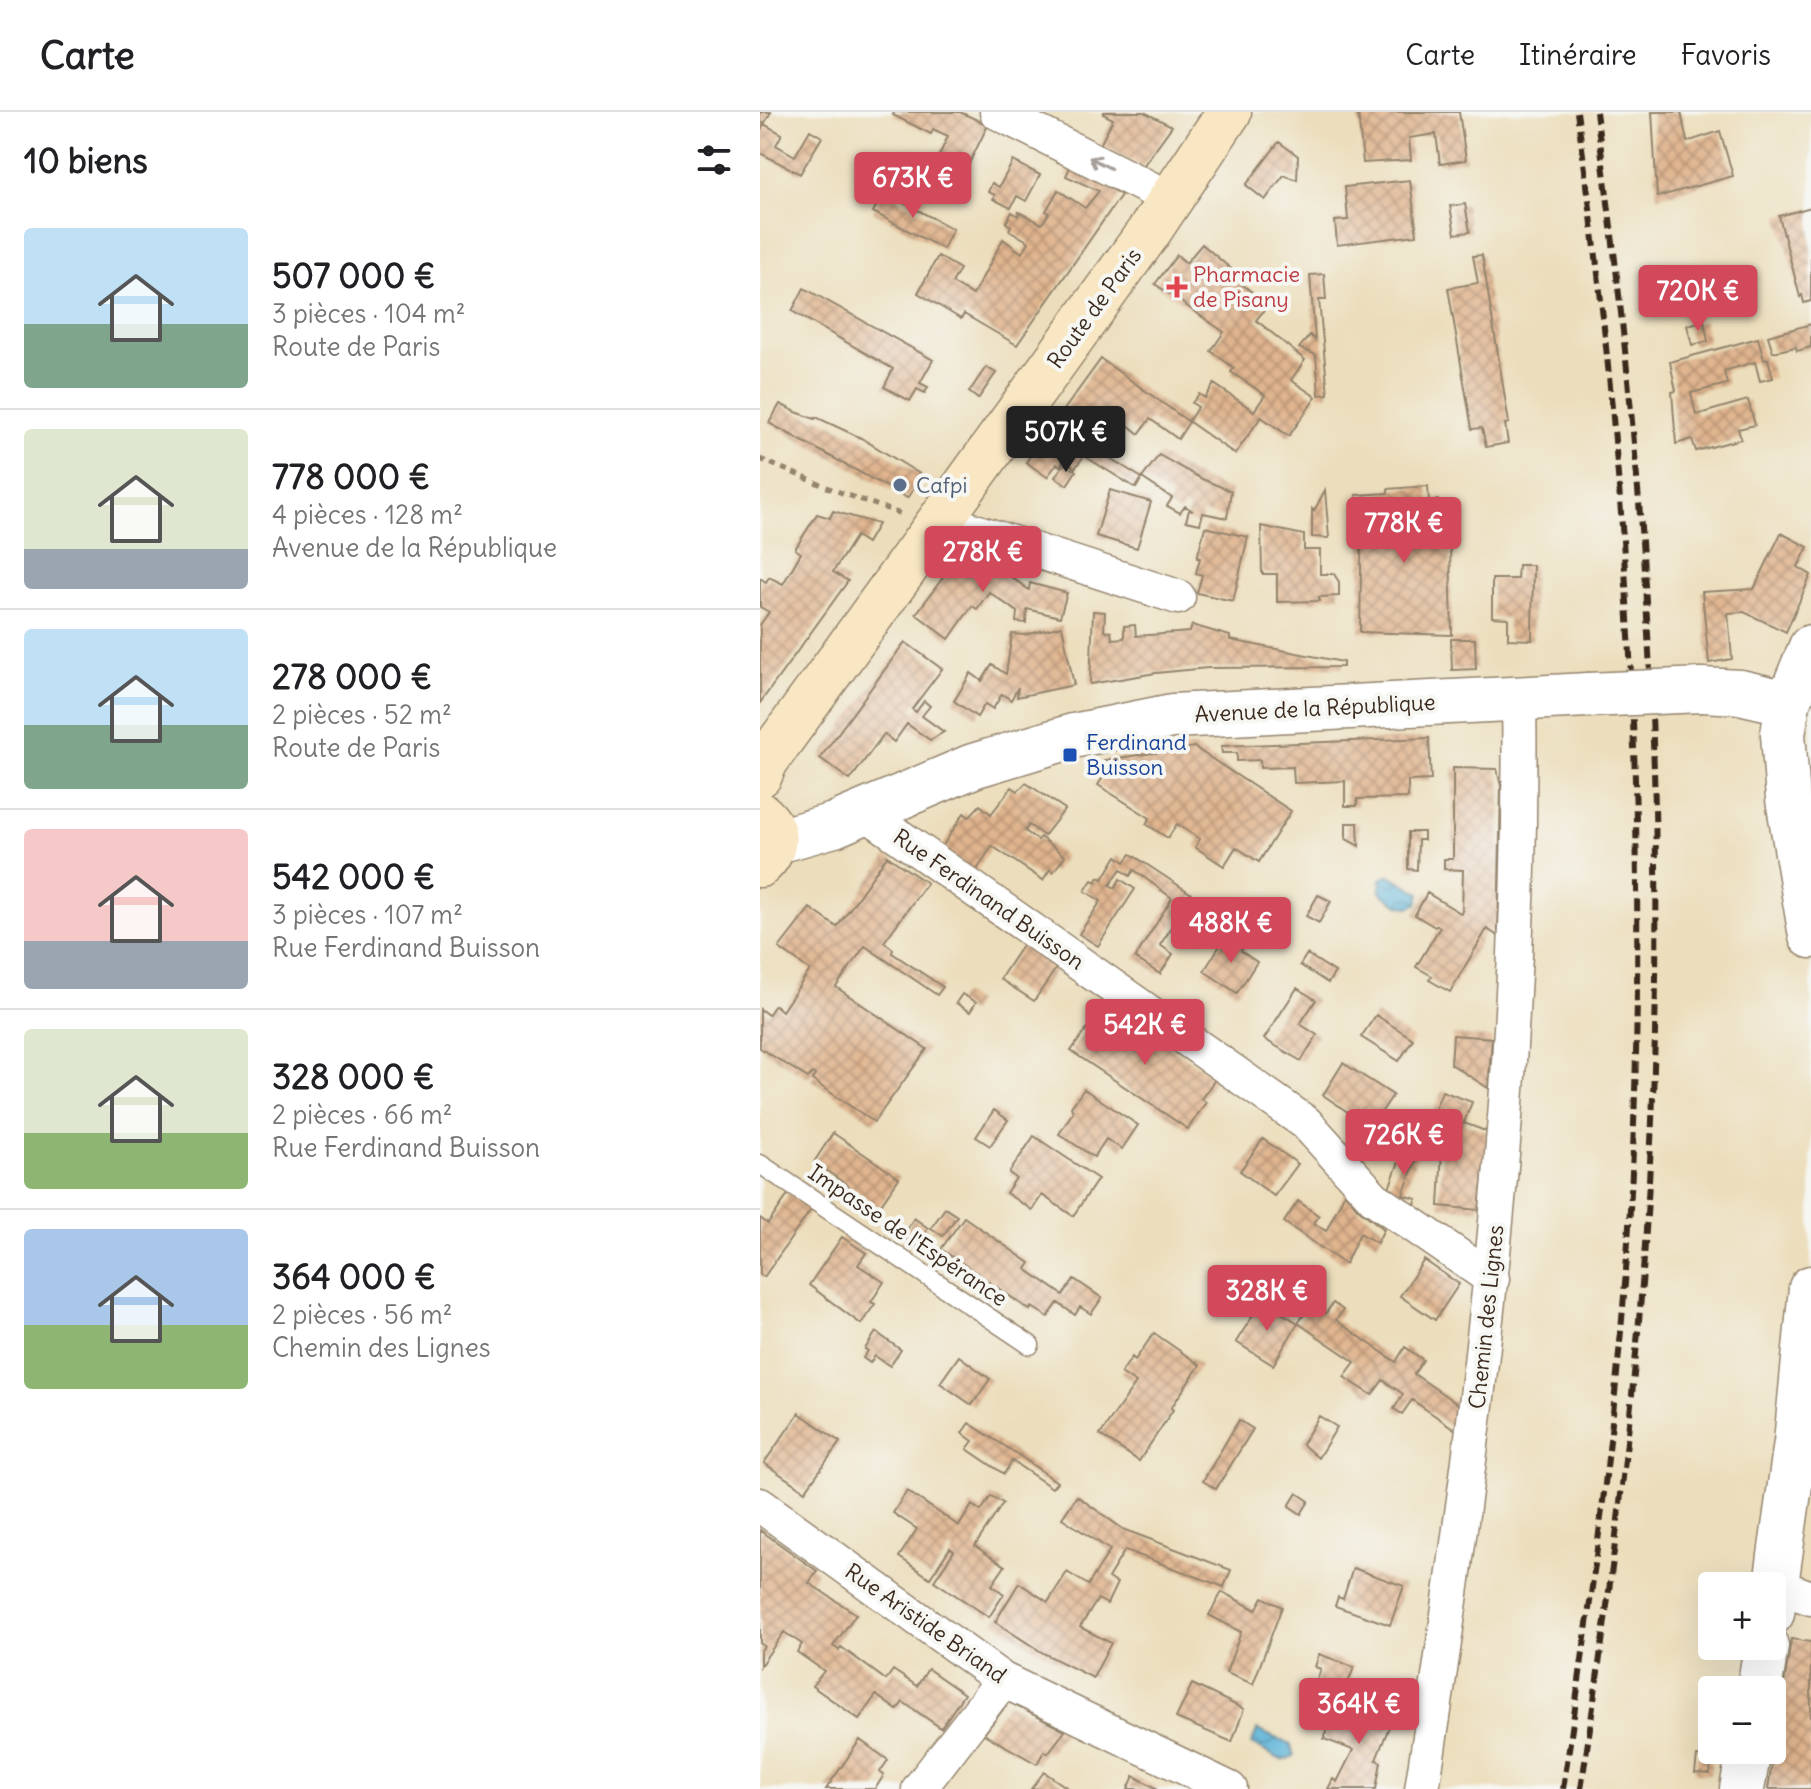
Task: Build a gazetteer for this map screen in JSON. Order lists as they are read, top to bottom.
{
  "streets": {
    "main road": ["Route de Paris"],
    "street": [
      "Avenue de la République",
      "Rue Ferdinand Buisson",
      "Chemin des Lignes",
      "Rue Aristide Briand"
    ],
    "lane": ["Impasse de l'Espérance"]
  },
  "crossings": [
    ["Avenue de la République", "Rue Ferdinand Buisson"],
    ["Avenue de la République", "Chemin des Lignes"],
    ["Rue Ferdinand Buisson", "Chemin des Lignes"]
  ],
  "places": {
    "health": ["Pharmacie de Pisany"],
    "other": ["Cafpi"],
    "transit": ["Ferdinand Buisson"]
  },
  "page": {
    "header": "Carte",
    "nav": ["Carte", "Itinéraire", "Favoris"],
    "heading": "10 biens",
    "price": [
      "673K €",
      "720K €",
      "507K €",
      "778K €",
      "278K €",
      "488K €",
      "542K €",
      "726K €",
      "328K €",
      "364K €"
    ],
    "list": [
      {
        "name": "507 000 €",
        "note": "3 pièces · 104 m² · Route de Paris"
      },
      {
        "name": "778 000 €",
        "note": "4 pièces · 128 m² · Avenue de la République"
      },
      {
        "name": "278 000 €",
        "note": "2 pièces · 52 m² · Route de Paris"
      },
      {
        "name": "542 000 €",
        "note": "3 pièces · 107 m² · Rue Ferdinand Buisson"
      },
      {
        "name": "328 000 €",
        "note": "2 pièces · 66 m² · Rue Ferdinand Buisson"
      },
      {
        "name": "364 000 €",
        "note": "2 pièces · 56 m² · Chemin des Lignes"
      }
    ],
    "map_buttons": ["+", "−"]
  }
}
